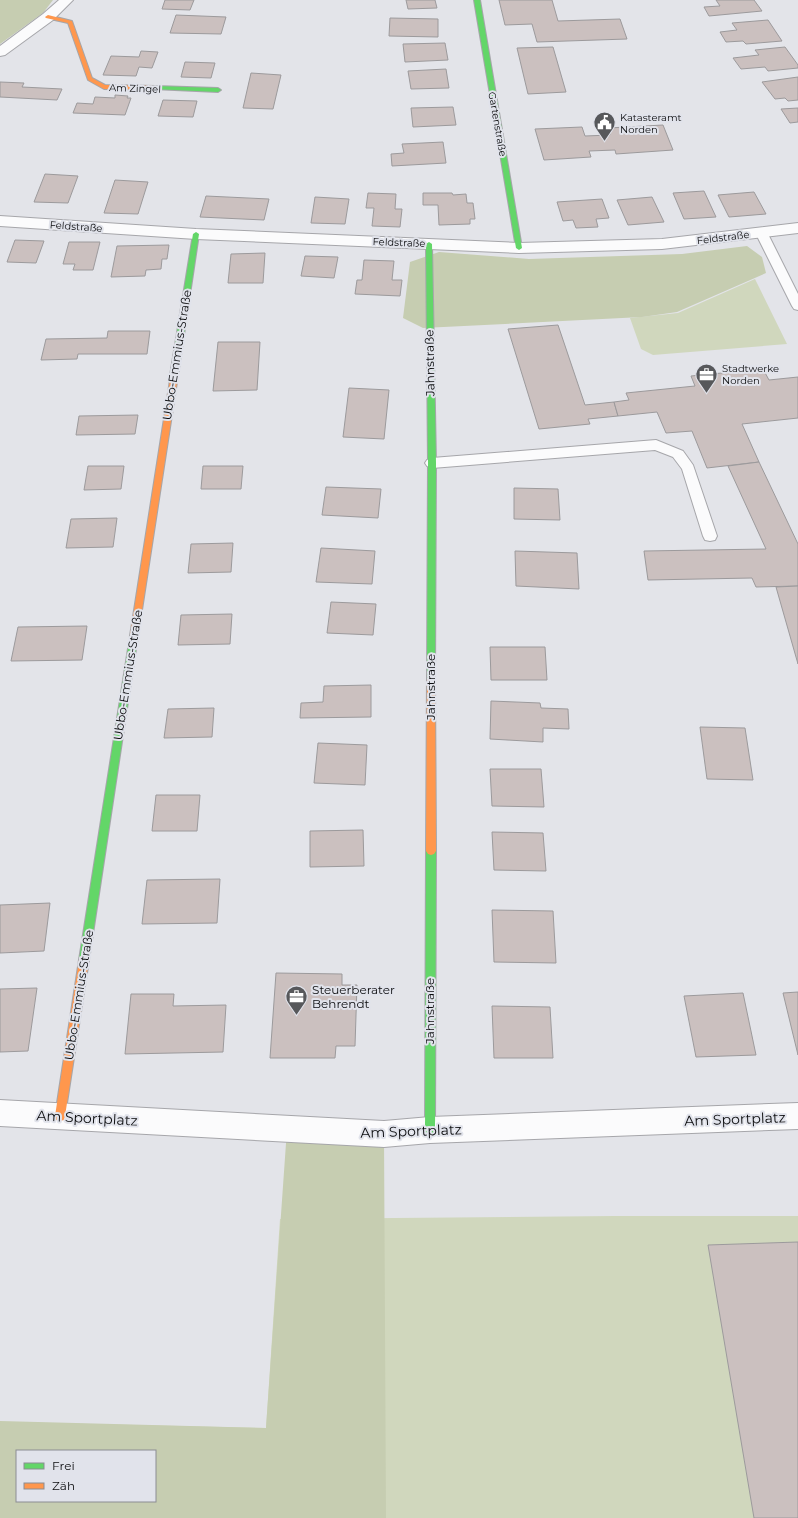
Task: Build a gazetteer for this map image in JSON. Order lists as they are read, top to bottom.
{
  "streets": {
    "street": [
      "Am Zingel",
      "Gartenstraße",
      "Feldstraße",
      "Ubbo-Emmius-Straße",
      "Jahnstraße",
      "Am Sportplatz"
    ]
  },
  "crossings": [
    ["Gartenstraße", "Feldstraße"],
    ["Feldstraße", "Ubbo-Emmius-Straße"],
    ["Feldstraße", "Jahnstraße"],
    ["Ubbo-Emmius-Straße", "Am Sportplatz"],
    ["Jahnstraße", "Am Sportplatz"]
  ],
  "places": {
    "public building": ["Katasteramt Norden"],
    "office": ["Stadtwerke Norden", "Steuerberater Behrendt"]
  },
  "legend": ["Frei", "Zäh"]
}
